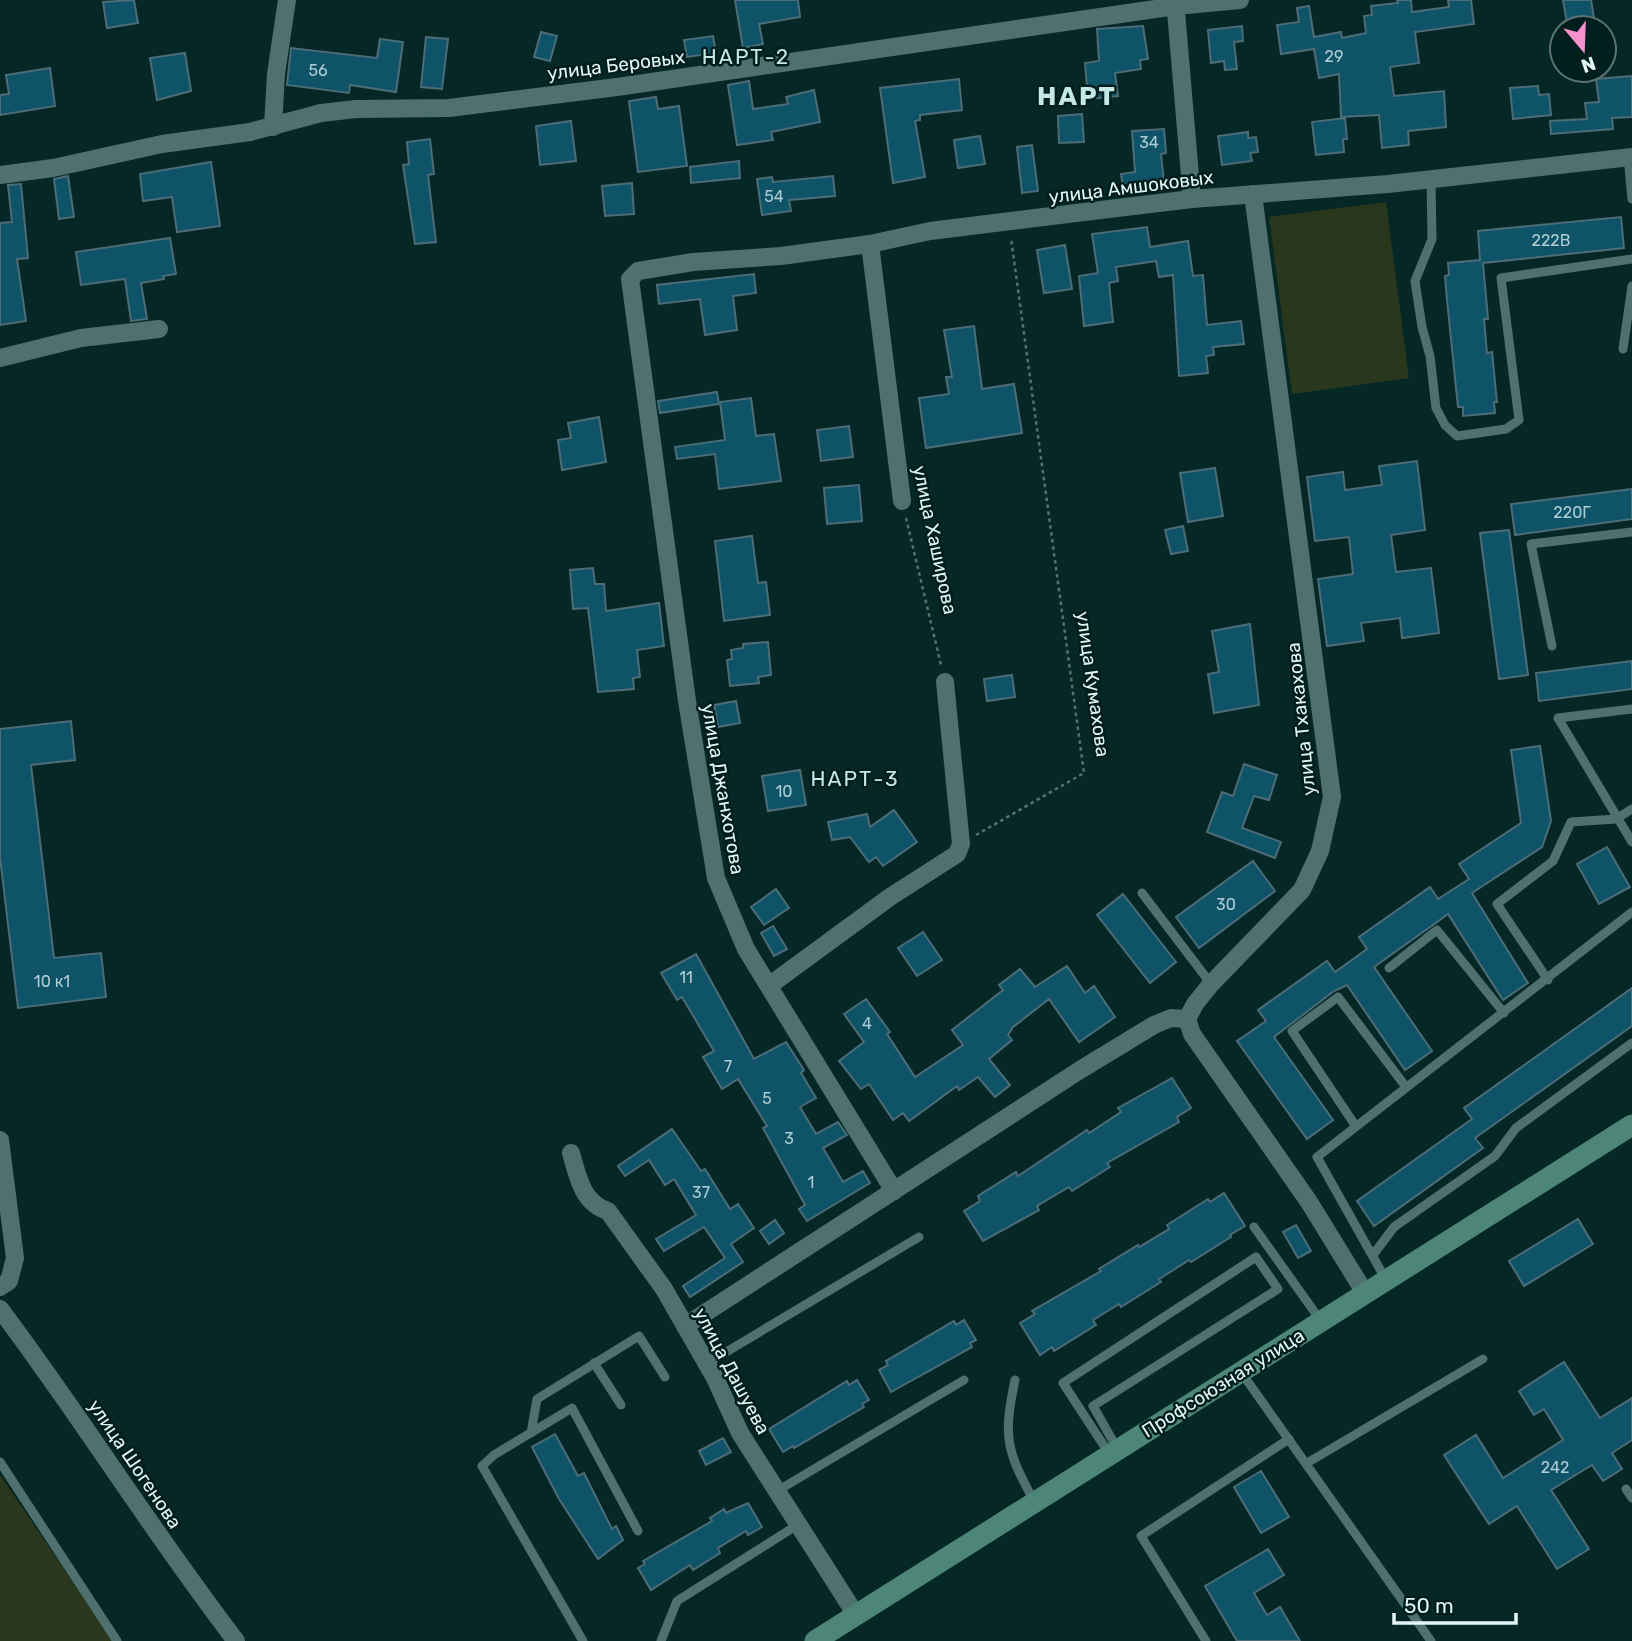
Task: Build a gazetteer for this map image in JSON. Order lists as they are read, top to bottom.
{
  "streets": {
    "street": [
      "улица Беровых",
      "улица Амшоковых",
      "улица Хаширова",
      "улица Тхакахова",
      "улица Джанхотова",
      "улица Дашуева",
      "Профсоюзная улица",
      "улица Шогенова"
    ],
    "path": ["улица Кумахова"]
  },
  "crossings": [
    ["улица Амшоковых", "улица Хаширова"],
    ["улица Амшоковых", "улица Кумахова"],
    ["улица Амшоковых", "улица Тхакахова"],
    ["улица Амшоковых", "улица Джанхотова"],
    ["улица Дашуева", "Профсоюзная улица"]
  ],
  "districts": ["НАРТ-2", "НАРТ", "НАРТ-3"],
  "house_numbers": [
    "29",
    "56",
    "34",
    "54",
    "222В",
    "220Г",
    "10",
    "30",
    "11",
    "10 к1",
    "4",
    "7",
    "5",
    "3",
    "1",
    "37",
    "242"
  ],
  "scale_bar": "50 m",
  "north": "bottom"
}
